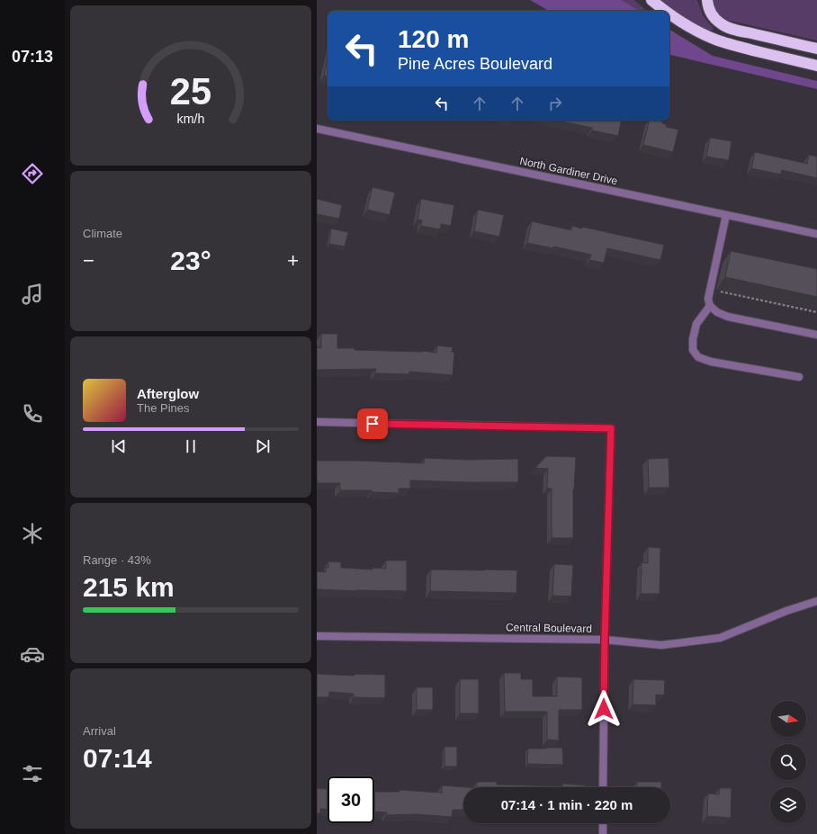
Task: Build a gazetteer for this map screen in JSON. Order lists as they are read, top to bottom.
{
  "streets": {
    "street": ["North Gardiner Drive", "Central Boulevard"]
  },
  "north": "right",
  "page": {
    "tabs": "07:13",
    "turn": ["120 m", "Pine Acres Boulevard"],
    "tile": [
      "Climate",
      ["Range · 43%", "215 km"],
      ["Arrival", "07:14"]
    ],
    "heat": ["−", "23°", "+"],
    "song": ["Afterglow", "The Pines"],
    "limit": "30",
    "trip": "07:14 · 1 min · 220 m",
    "gauge": ["25", "km/h"]
  }
}
